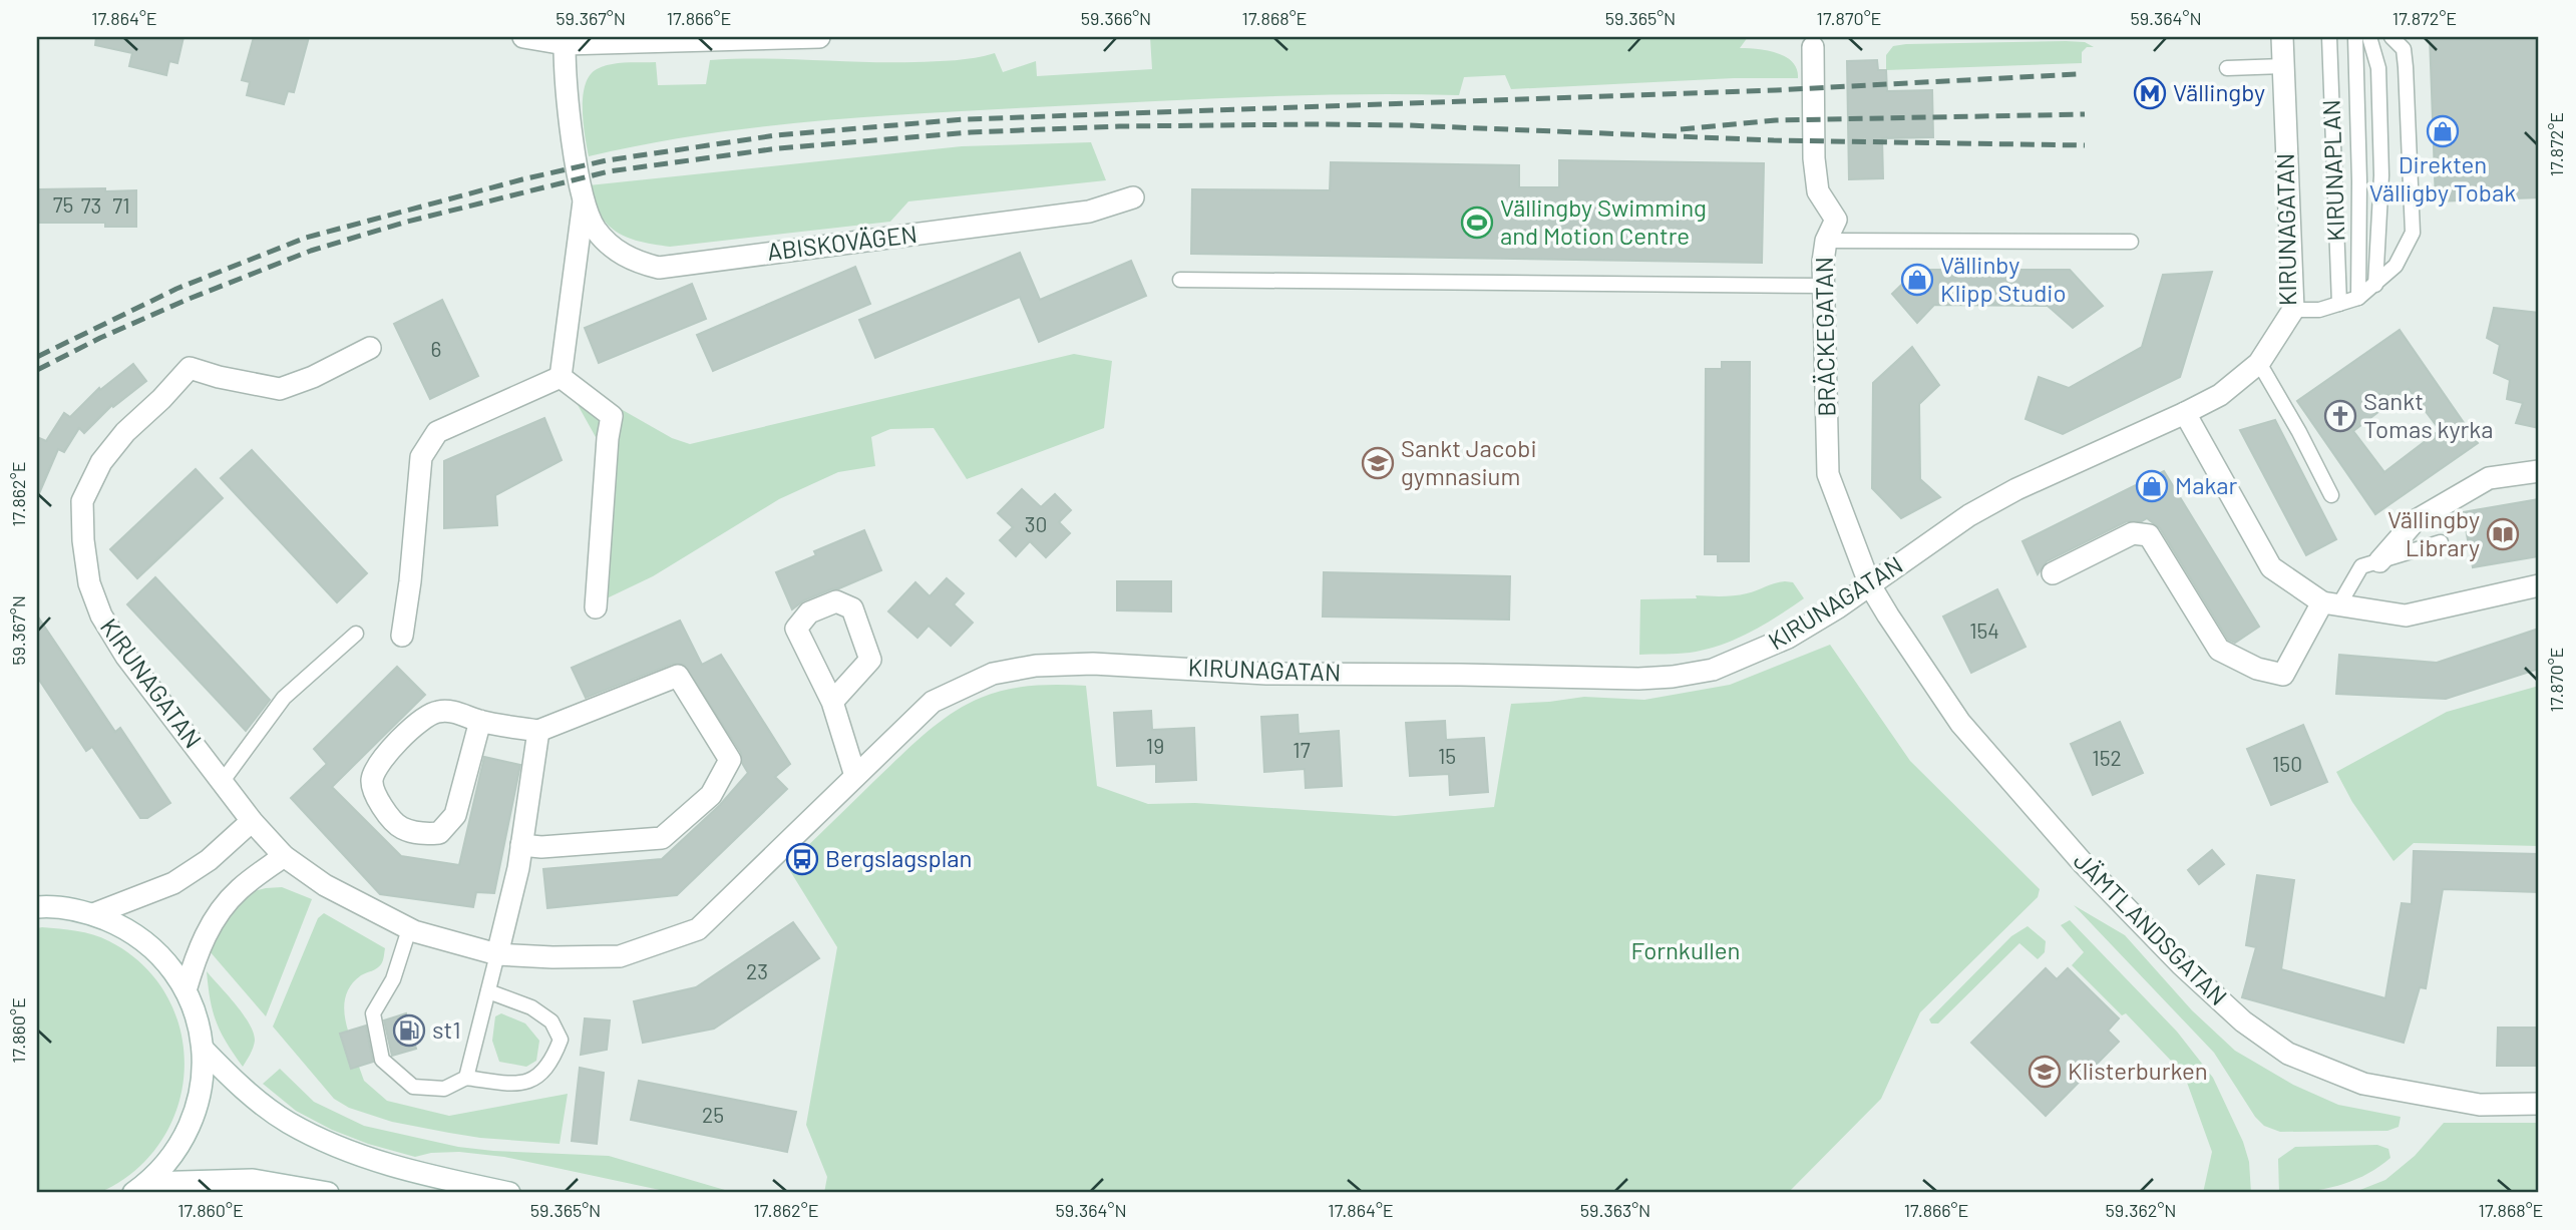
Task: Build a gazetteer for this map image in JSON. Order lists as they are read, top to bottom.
{
  "streets": {
    "street": [
      "KIRUNAGATAN",
      "ABISKOVÄGEN",
      "BRÄCKEGATAN",
      "JÄMTLANDSGATAN"
    ],
    "lane": ["KIRUNAPLAN"]
  },
  "crossings": [
    ["KIRUNAGATAN", "BRÄCKEGATAN"],
    ["KIRUNAGATAN", "JÄMTLANDSGATAN"],
    ["BRÄCKEGATAN", "JÄMTLANDSGATAN"]
  ],
  "parks": ["Fornkullen"],
  "places": {
    "metro station": ["Vällingby"],
    "shop": ["Direkten Välligby Tobak", "Vällinby Klipp Studio", "Makar"],
    "sports": ["Vällingby Swimming and Motion Centre"],
    "church": ["Sankt Tomas kyrka"],
    "school or university": ["Sankt Jacobi gymnasium", "Klisterburken"],
    "library": ["Vällingby Library"],
    "bus stop": ["Bergslagsplan"],
    "fuel station": ["st1"]
  },
  "house_numbers": [
    "75",
    "73",
    "71",
    "6",
    "30",
    "154",
    "19",
    "17",
    "15",
    "152",
    "150",
    "23",
    "25"
  ],
  "coordinates": [
    "17.864°E",
    "59.367°N",
    "17.866°E",
    "59.366°N",
    "17.868°E",
    "59.365°N",
    "17.870°E",
    "59.364°N",
    "17.872°E",
    "17.862°E",
    "17.860°E",
    "59.363°N",
    "59.362°N"
  ]
}
